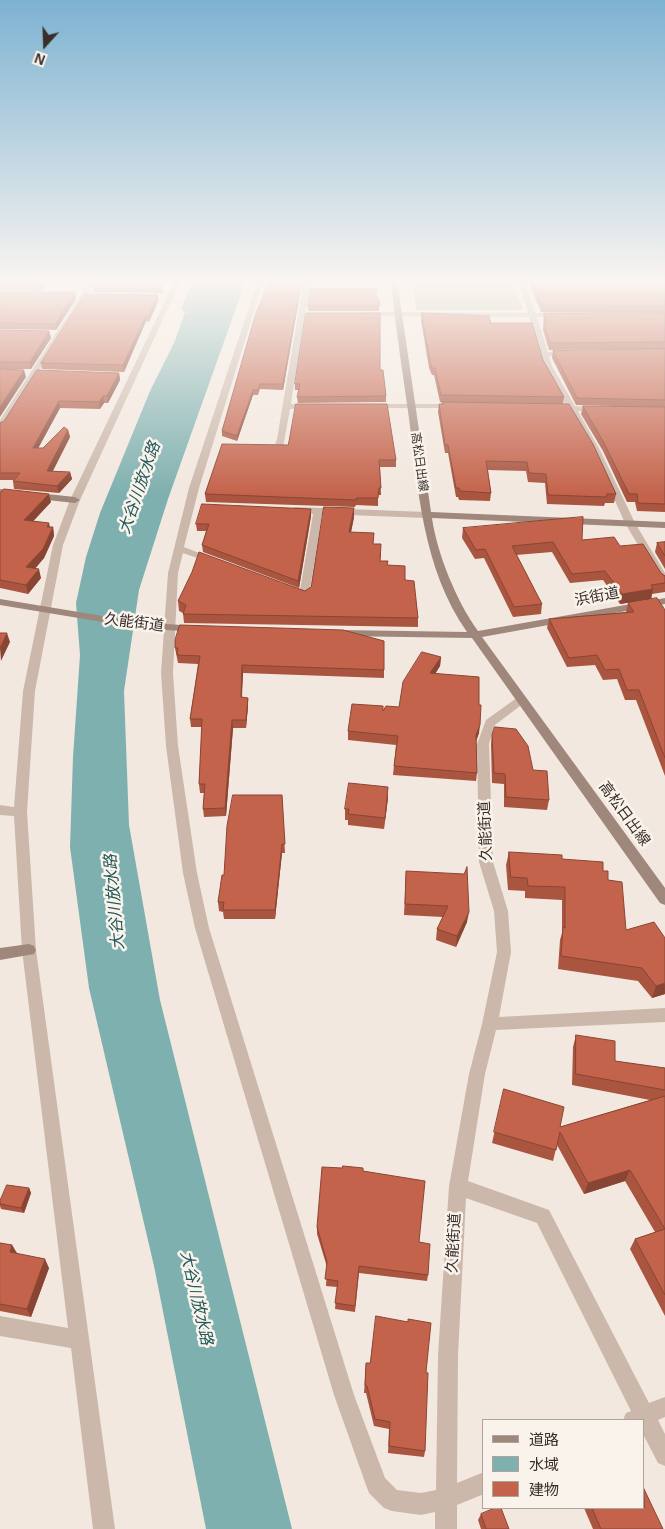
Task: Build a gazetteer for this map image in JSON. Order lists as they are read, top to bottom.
{
  "streets": {
    "main road": ["高松日出線", "浜街道", "久能街道"]
  },
  "crossings": [
    ["高松日出線", "浜街道"],
    ["高松日出線", "久能街道"]
  ],
  "water": ["大谷川放水路"],
  "legend": ["道路", "水域", "建物"],
  "north": "bottom"
}
